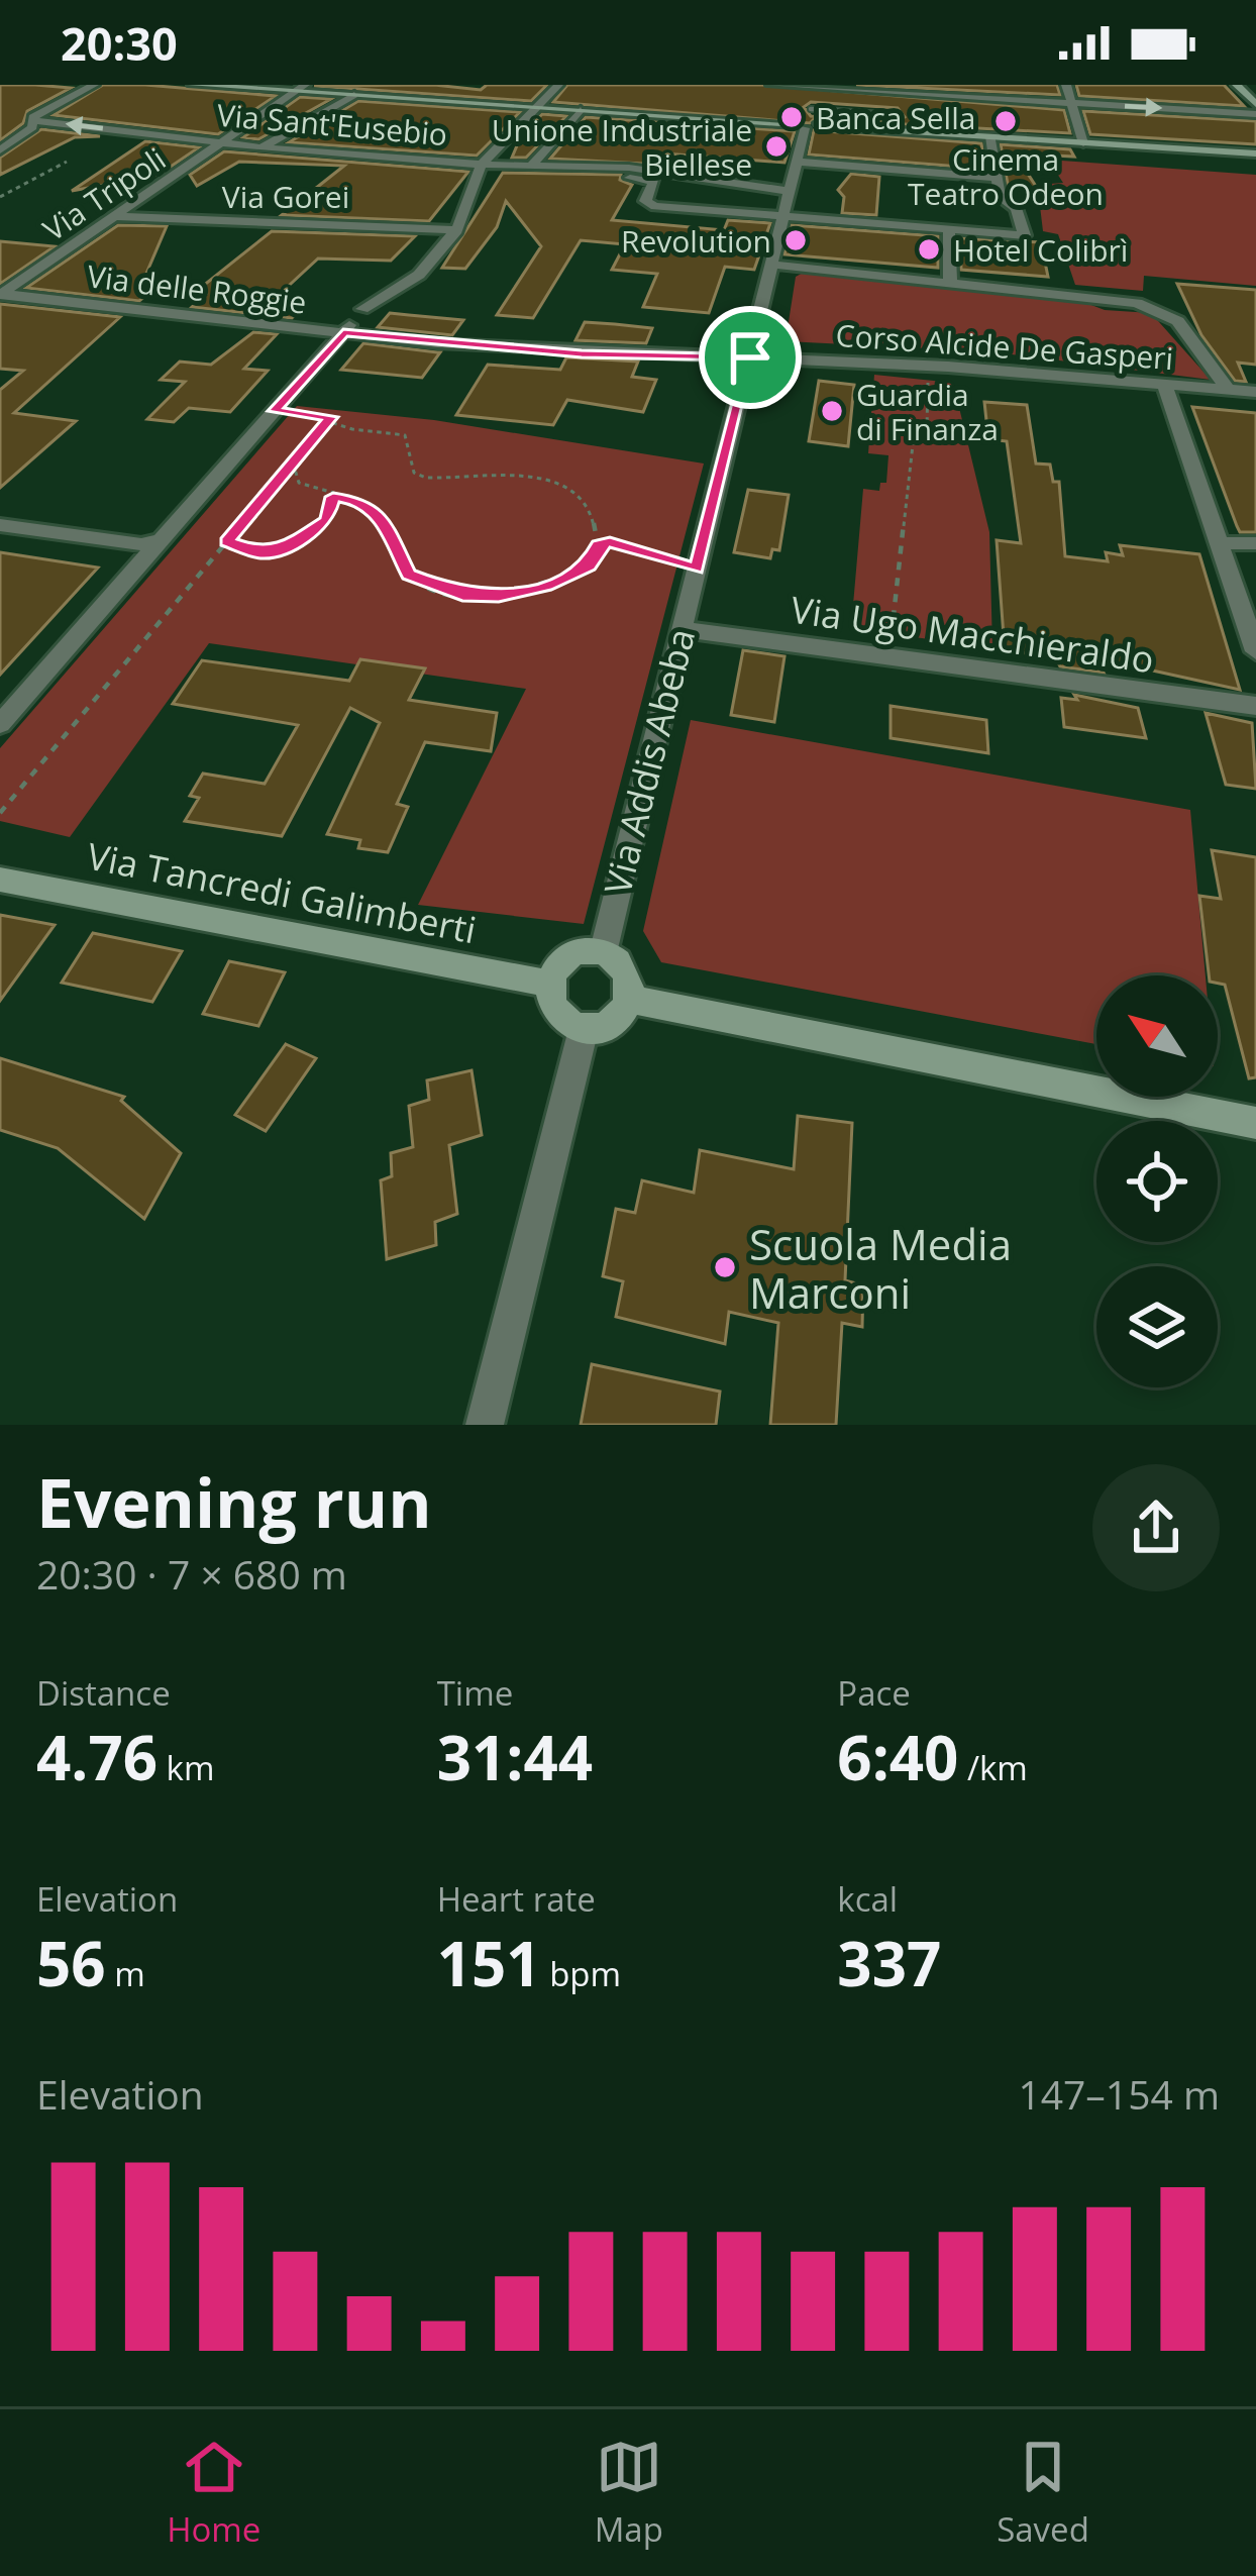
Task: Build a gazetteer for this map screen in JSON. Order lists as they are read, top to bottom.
{
  "streets": {
    "street": [
      "Via Sant'Eusebio",
      "Via Tripoli",
      "Via Gorei",
      "Via delle Roggie",
      "Corso Alcide De Gasperi",
      "Via Ugo Macchieraldo",
      "Via Addis Abeba",
      "Via Tancredi Galimberti"
    ]
  },
  "crossings": [
    ["Via Sant'Eusebio", "Via Tripoli"],
    ["Via Sant'Eusebio", "Via Gorei"],
    ["Via Sant'Eusebio", "Via Addis Abeba"],
    ["Via Tripoli", "Via Gorei"],
    ["Via Tripoli", "Via delle Roggie"],
    ["Via delle Roggie", "Corso Alcide De Gasperi"],
    ["Via delle Roggie", "Via Addis Abeba"],
    ["Corso Alcide De Gasperi", "Via Addis Abeba"],
    ["Via Ugo Macchieraldo", "Via Addis Abeba"],
    ["Via Addis Abeba", "Via Tancredi Galimberti"]
  ],
  "places": [
    "Banca Sella",
    "Cinema Teatro Odeon",
    "Unione Industriale Biellese",
    "Revolution",
    "Hotel Colibrì",
    "Guardia di Finanza",
    "Scuola Media Marconi"
  ],
  "north": "top left",
  "page": {
    "status": "20:30",
    "heading": ["Evening run", "20:30 · 7 × 680 m"],
    "stats": [
      ["Distance", "4.76 km"],
      ["Time", "31:44"],
      ["Pace", "6:40 /km"],
      ["Elevation", "56 m"],
      ["Heart rate", "151 bpm"],
      ["kcal", "337"]
    ],
    "chart": ["Elevation", "147–154 m"],
    "tabs": ["Home", "Map", "Saved"]
  }
}
